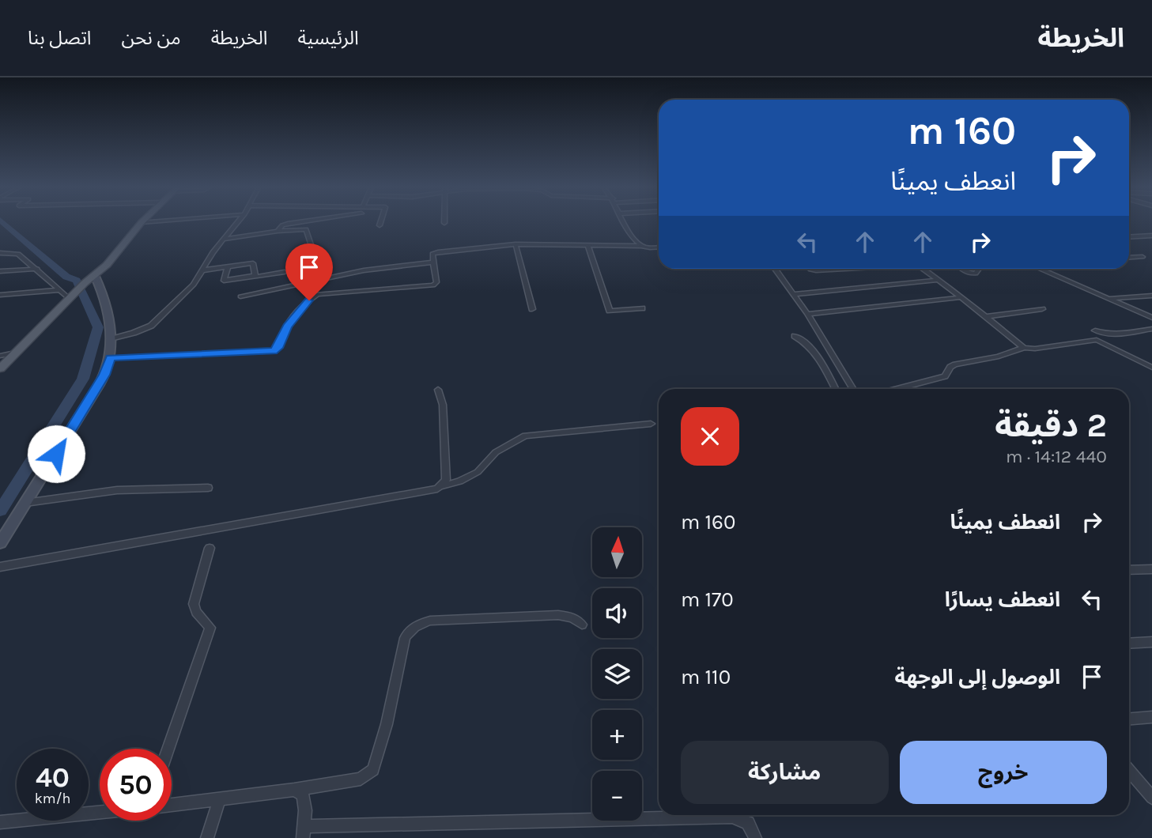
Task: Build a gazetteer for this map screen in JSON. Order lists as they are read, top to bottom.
{
  "north": "top",
  "page": {
    "header": "الخريطة",
    "nav": [
      "الرئيسية",
      "الخريطة",
      "من نحن",
      "اتصل بنا"
    ],
    "turn": ["160 m", "انعطف يمينًا"],
    "heading": ["2 دقيقة", "440 m · 14:12"],
    "list": [
      {
        "name": "انعطف يمينًا",
        "value": "160 m"
      },
      {
        "name": "انعطف يسارًا",
        "value": "170 m"
      },
      {
        "name": "الوصول إلى الوجهة",
        "value": "110 m"
      }
    ],
    "map_buttons": ["+", "−"],
    "buttons": ["خروج", "مشاركة"],
    "speed": "40 km/h",
    "limit": "50"
  }
}
